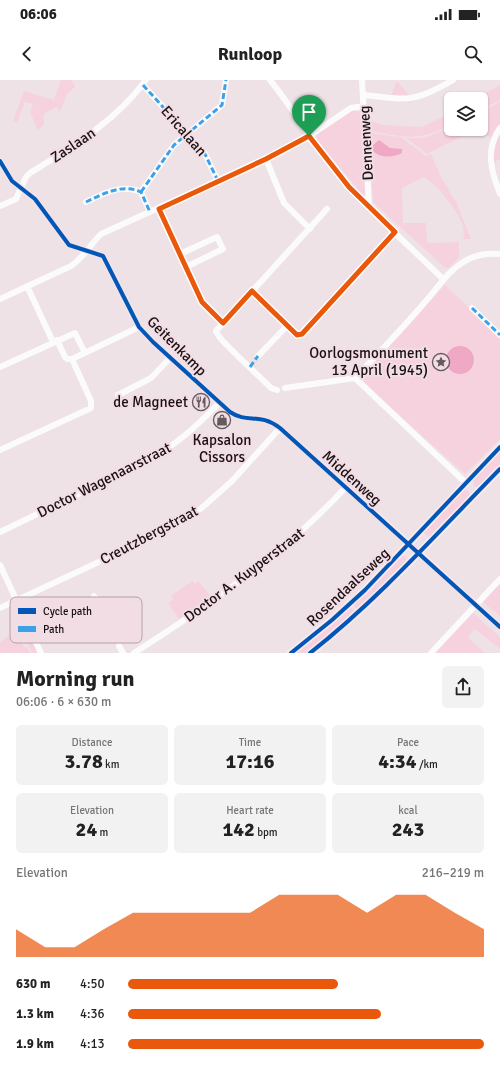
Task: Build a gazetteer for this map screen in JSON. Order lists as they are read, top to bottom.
{
  "streets": {
    "street": [
      "Ericalaan",
      "Dennenweg",
      "Zaslaan",
      "Geitenkamp",
      "Middenweg",
      "Doctor Wagenaarstraat",
      "Creutzbergstraat",
      "Doctor A. Kuyperstraat",
      "Rosendaalseweg"
    ]
  },
  "crossings": [
    ["Ericalaan", "Zaslaan"],
    ["Zaslaan", "Geitenkamp"],
    ["Geitenkamp", "Middenweg"],
    ["Geitenkamp", "Doctor Wagenaarstraat"],
    ["Geitenkamp", "Creutzbergstraat"],
    ["Middenweg", "Creutzbergstraat"],
    ["Middenweg", "Doctor A. Kuyperstraat"],
    ["Middenweg", "Rosendaalseweg"]
  ],
  "places": {
    "place": ["Oorlogsmonument 13 April (1945)"],
    "restaurant": ["de Magneet"],
    "shop": ["Kapsalon Cissors"]
  },
  "legend": ["Cycle path", "Path"],
  "page": {
    "status": "06:06",
    "header": "Runloop",
    "heading": ["Morning run", "06:06 · 6 × 630 m"],
    "stats": [
      ["Distance", "3.78 km"],
      ["Time", "17:16"],
      ["Pace", "4:34 /km"],
      ["Elevation", "24 m"],
      ["Heart rate", "142 bpm"],
      ["kcal", "243"]
    ],
    "chart": ["Elevation", "216–219 m"],
    "list": [
      {
        "name": "630 m",
        "note": "4:50"
      },
      {
        "name": "1.3 km",
        "note": "4:36"
      },
      {
        "name": "1.9 km",
        "note": "4:13"
      }
    ]
  }
}
